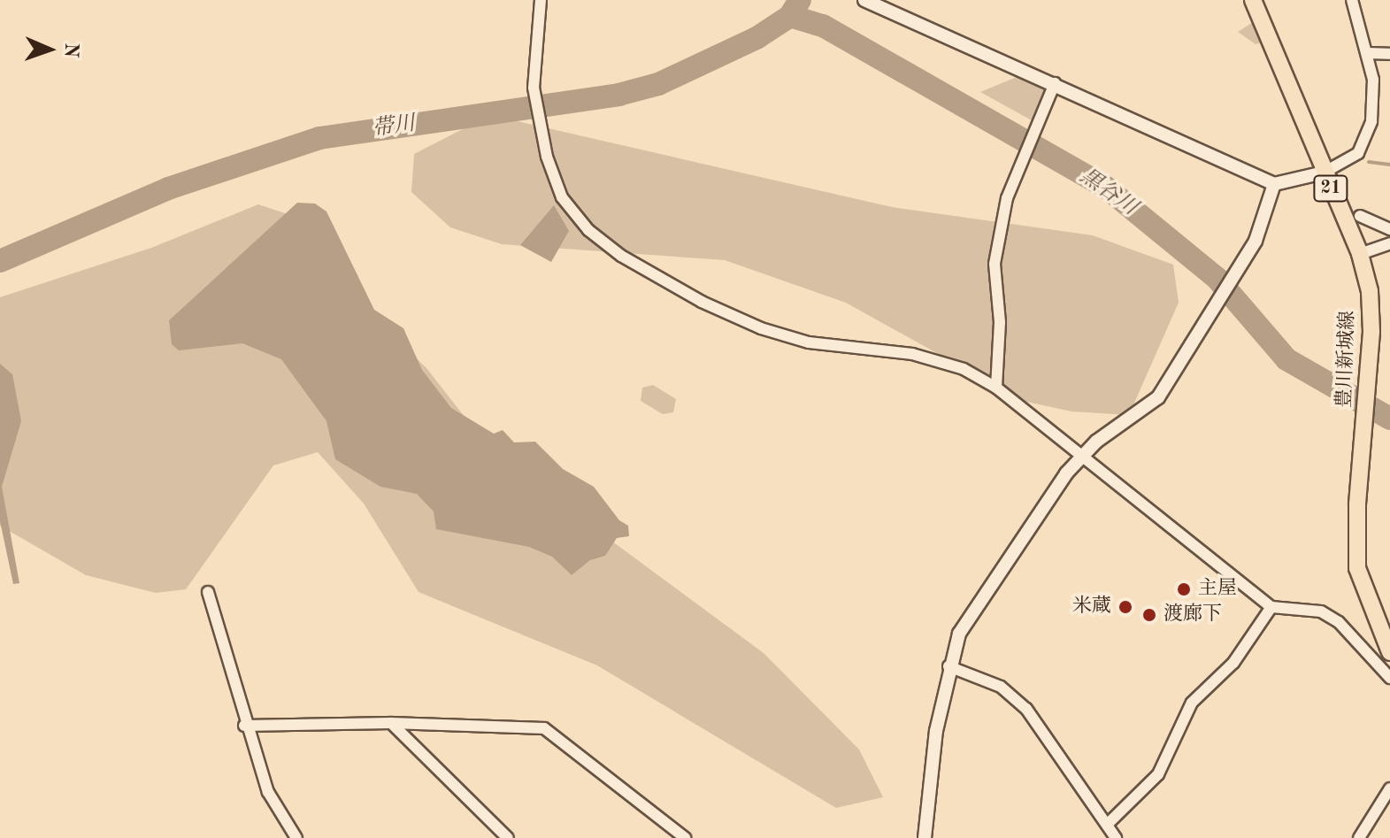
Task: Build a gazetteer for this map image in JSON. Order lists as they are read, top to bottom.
{
  "streets": {
    "main road": ["21", "豊川新城線"]
  },
  "water": ["帯川", "黒谷川"],
  "places": ["主屋", "米蔵", "渡廊下"],
  "north": "right"
}
